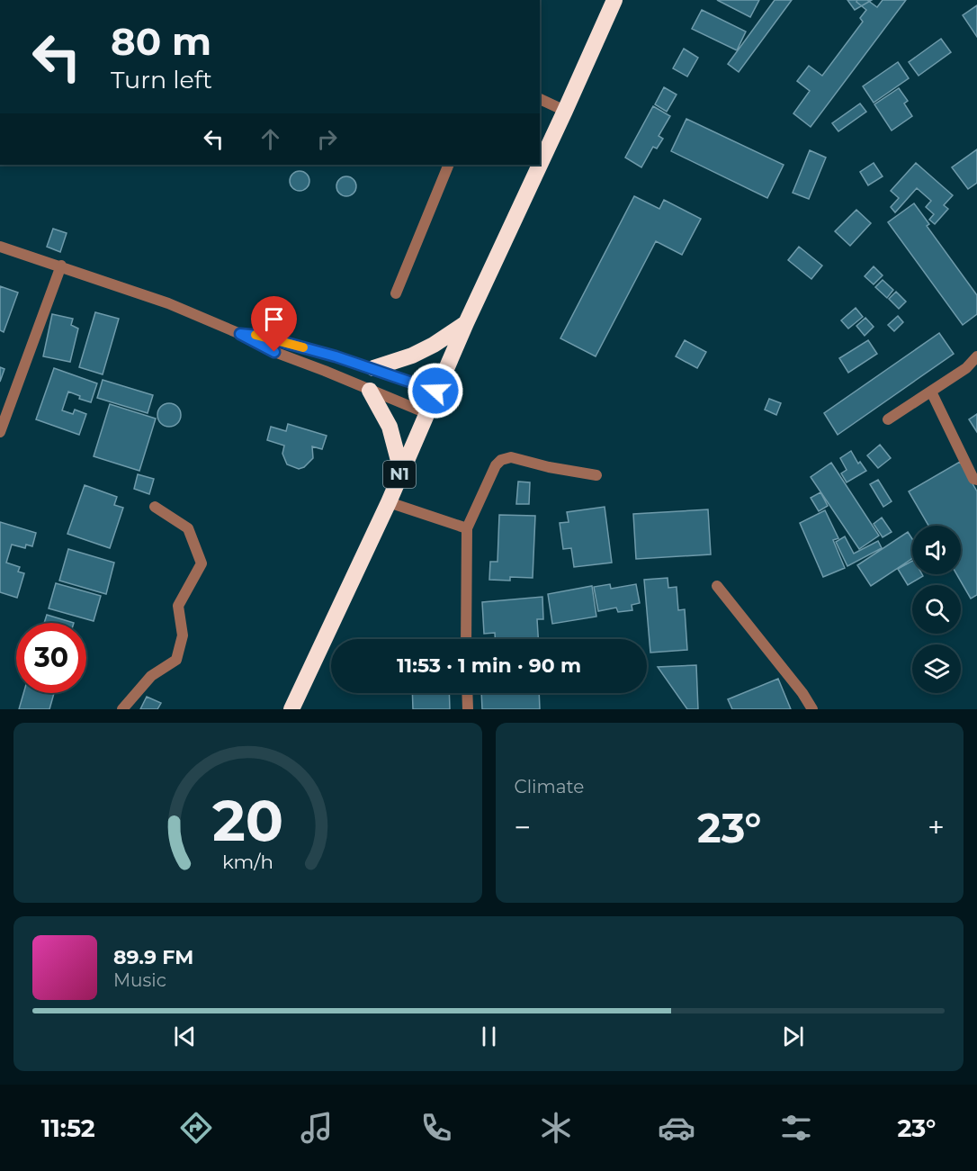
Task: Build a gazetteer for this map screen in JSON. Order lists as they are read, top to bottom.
{
  "streets": {
    "highway": ["N1"]
  },
  "page": {
    "turn": ["80 m", "Turn left"],
    "limit": "30",
    "trip": "11:53 · 1 min · 90 m",
    "tile": "Climate",
    "heat": ["−", "23°", "+"],
    "song": ["89.9 FM", "Music"],
    "tabs": ["11:52", "23°"],
    "gauge": ["20", "km/h"]
  }
}
